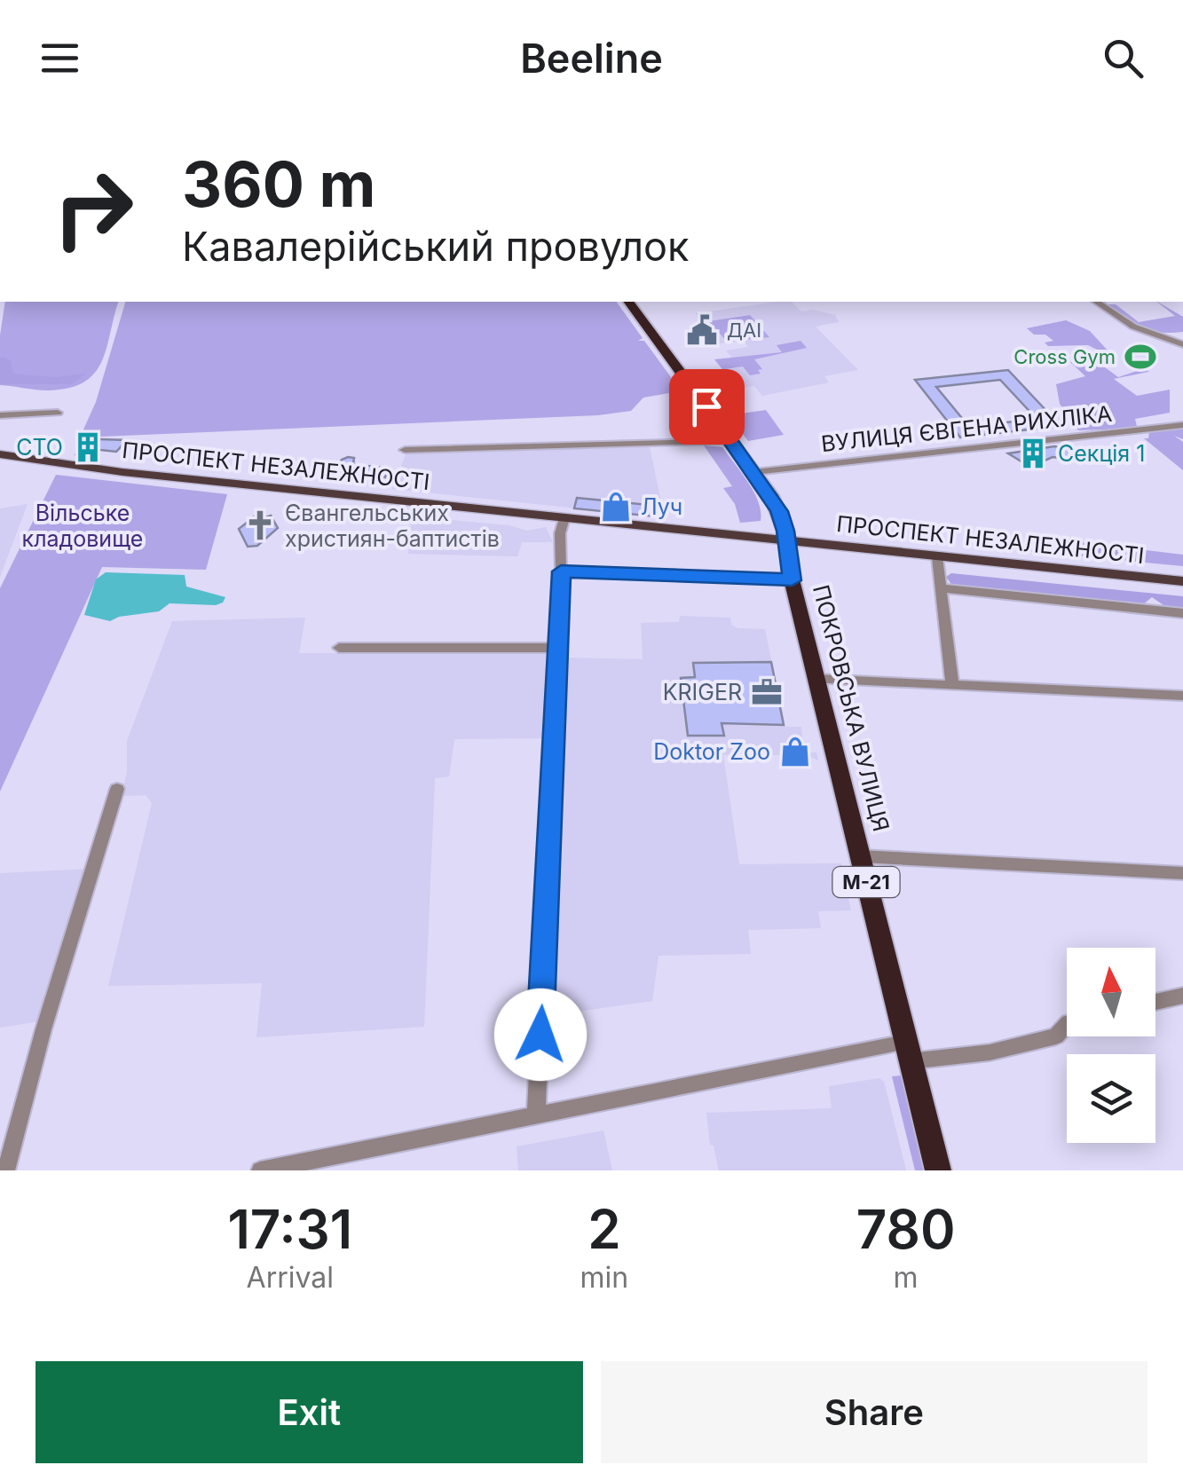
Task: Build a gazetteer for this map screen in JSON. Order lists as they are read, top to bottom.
{
  "streets": {
    "highway": ["ПОКРОВСЬКА ВУЛИЦЯ", "М-21"],
    "main road": ["ПРОСПЕКТ НЕЗАЛЕЖНОСТІ"],
    "street": ["ВУЛИЦЯ ЄВГЕНА РИХЛІКА"]
  },
  "crossings": [
    ["ВУЛИЦЯ ЄВГЕНА РИХЛІКА", "ПОКРОВСЬКА ВУЛИЦЯ"],
    ["ПРОСПЕКТ НЕЗАЛЕЖНОСТІ", "ПОКРОВСЬКА ВУЛИЦЯ"]
  ],
  "parks": ["Вільське кладовище"],
  "places": {
    "public building": ["ДАІ"],
    "sports": ["Cross Gym"],
    "building": ["СТО", "Секція 1"],
    "shop": ["Луч", "Doktor Zoo"],
    "church": ["Євангельських християн-баптистів"],
    "office": ["KRIGER"]
  },
  "north": "top",
  "page": {
    "header": "Beeline",
    "turn": ["360 m", "Кавалерійський провулок"],
    "eta": [
      "17:31",
      "Arrival",
      "2",
      "min",
      "780",
      "m"
    ],
    "buttons": ["Exit", "Share"]
  }
}
